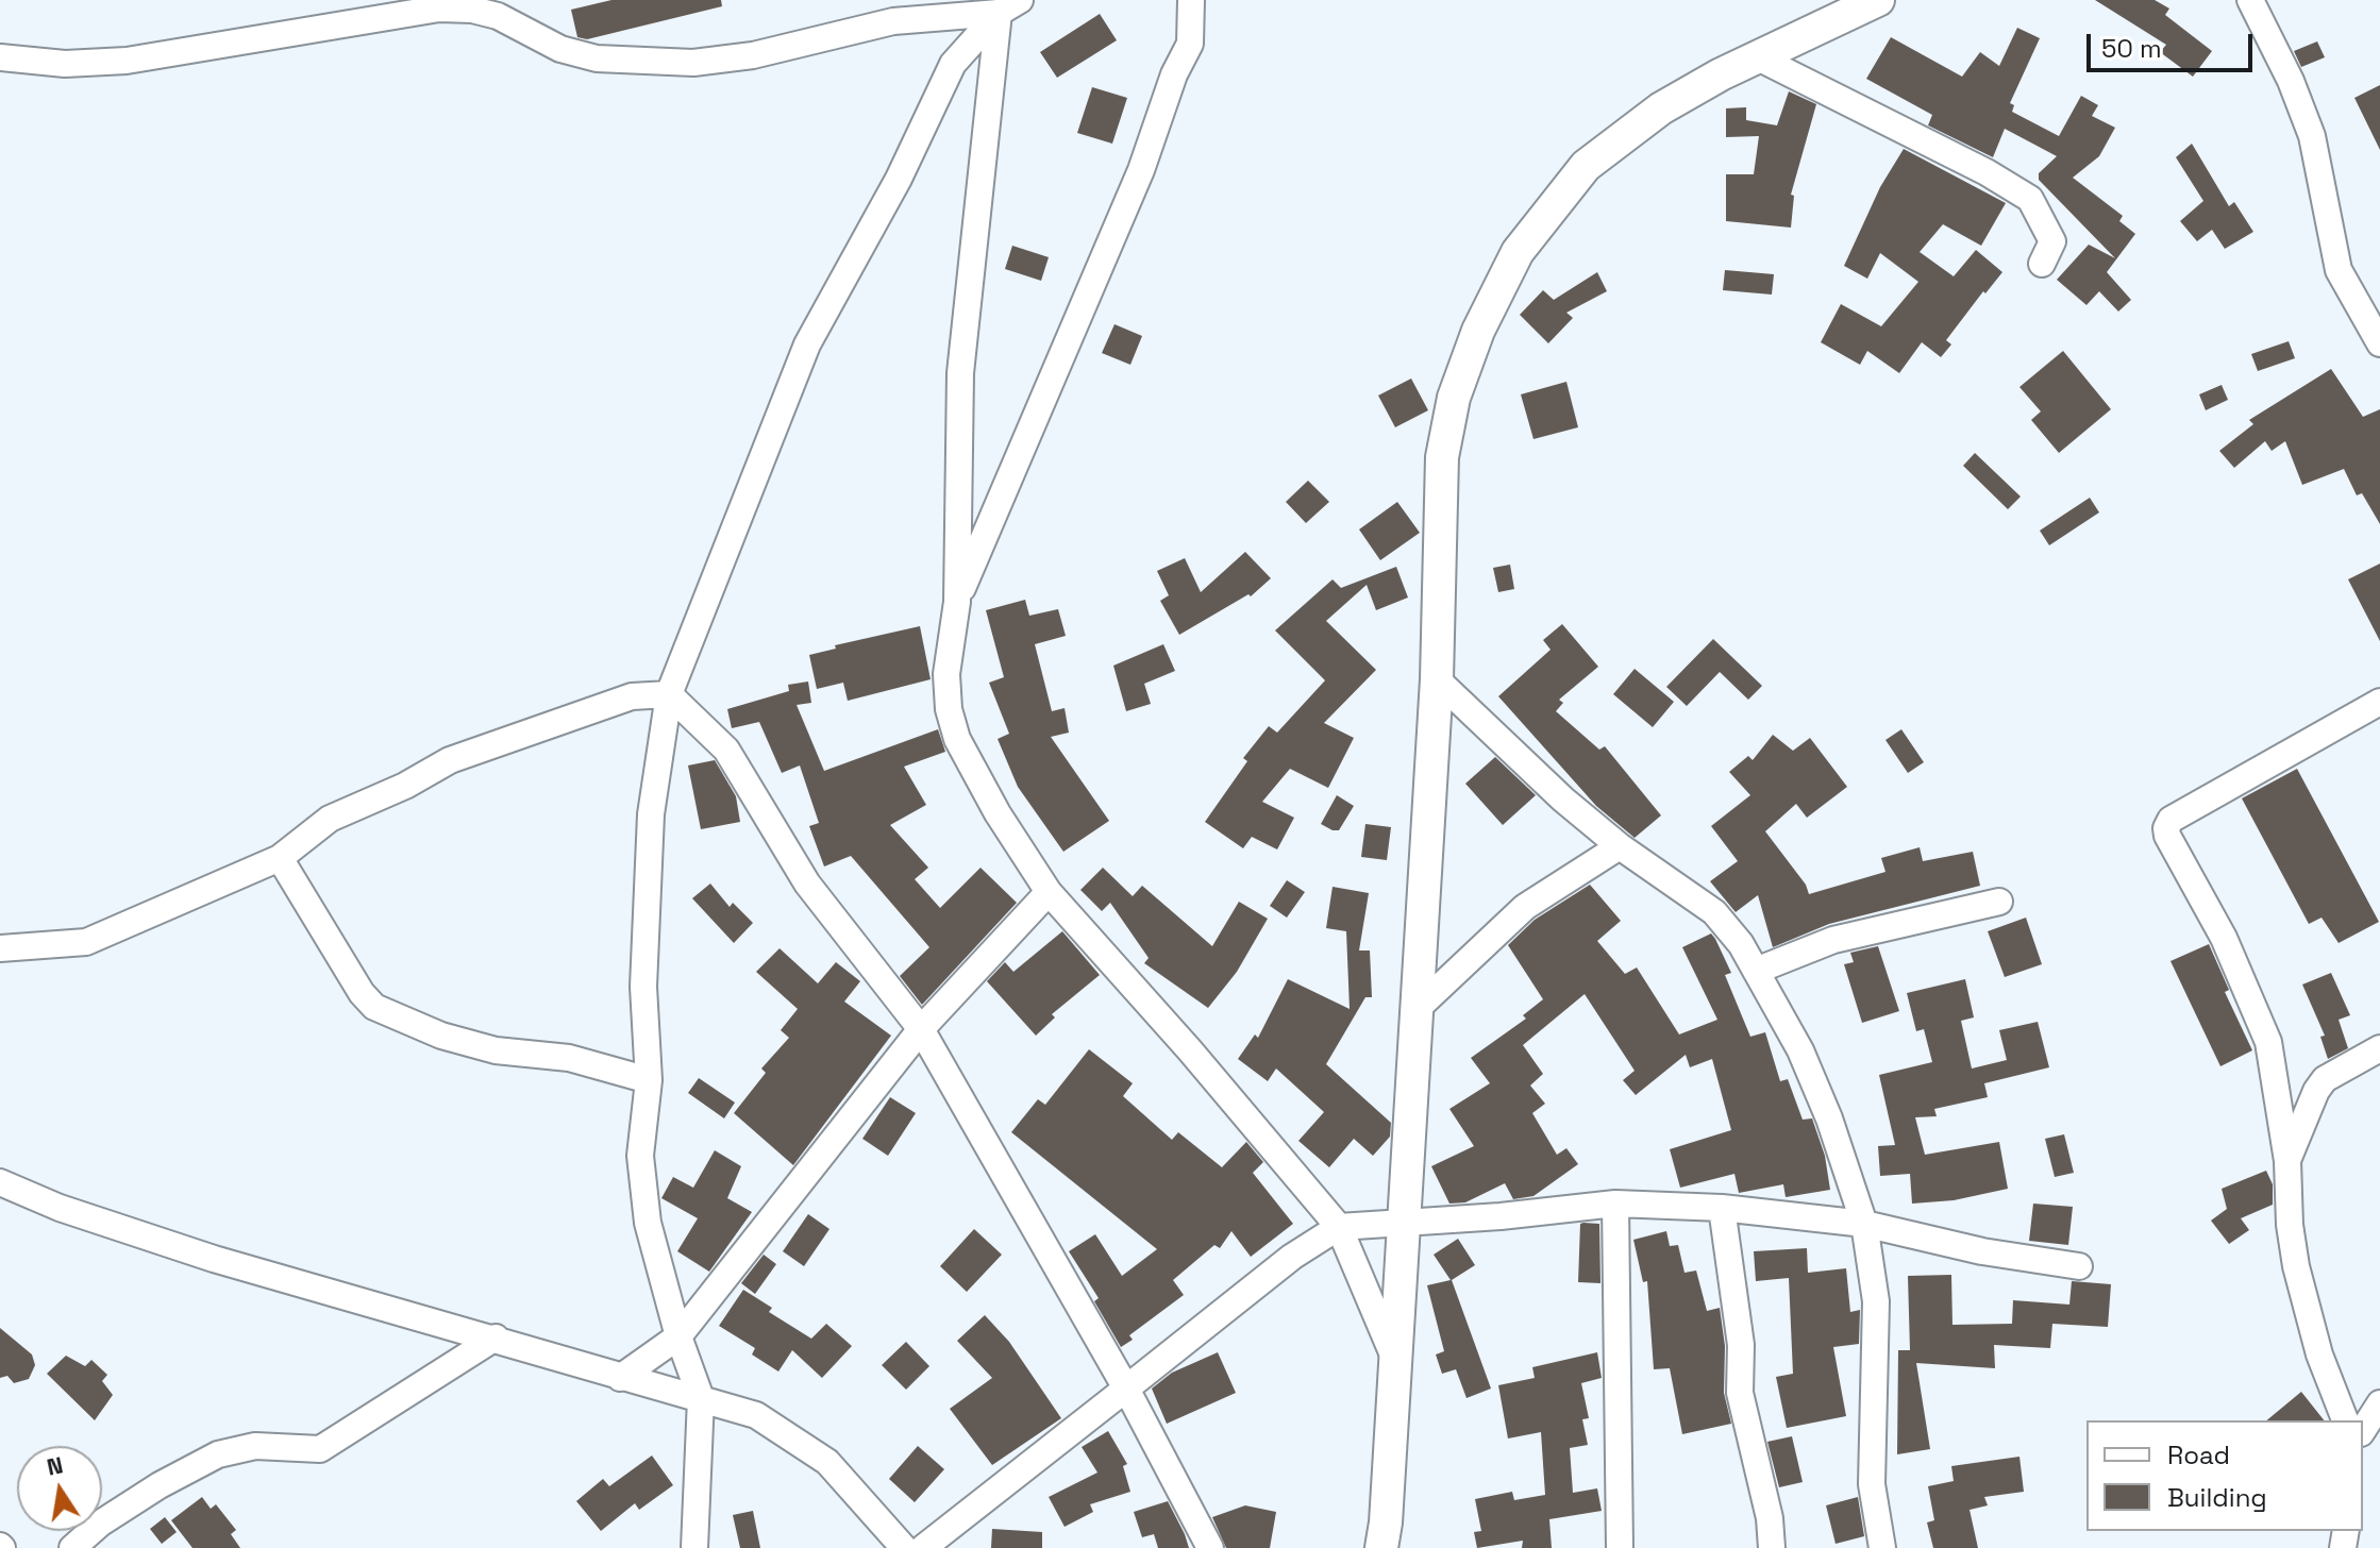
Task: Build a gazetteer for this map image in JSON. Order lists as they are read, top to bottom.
{
  "legend": ["Road", "Building"],
  "scale_bar": "50 m",
  "north": "top"
}
